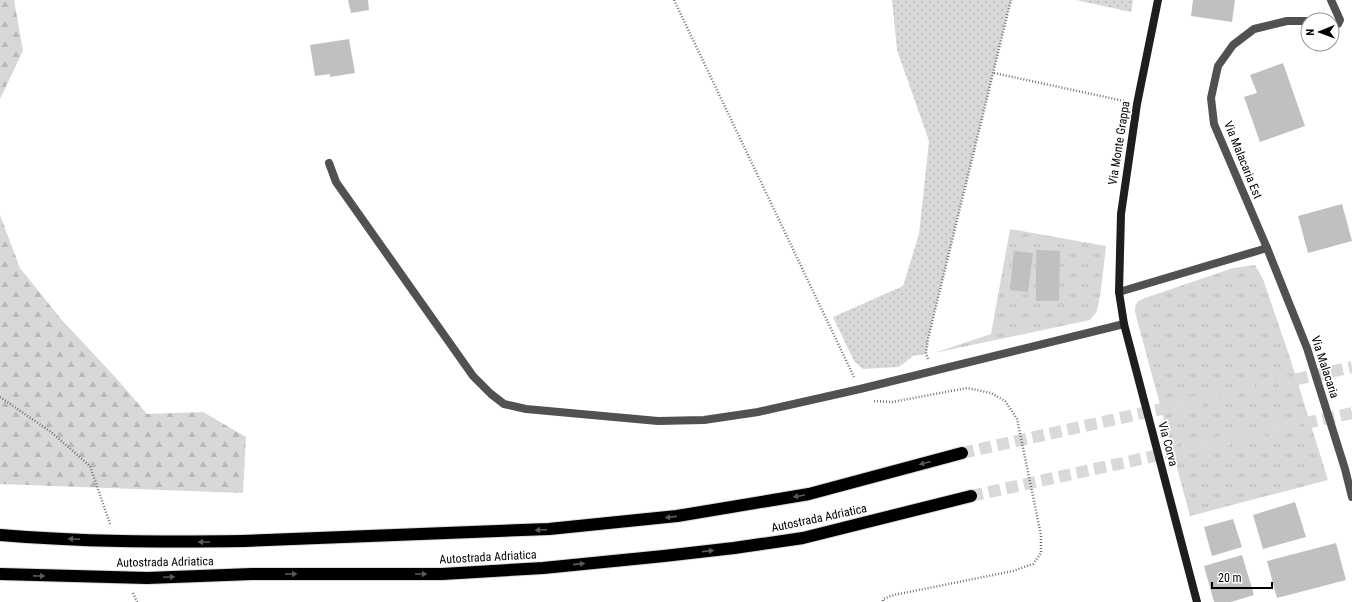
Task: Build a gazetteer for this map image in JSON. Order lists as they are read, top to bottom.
{
  "streets": {
    "highway": ["Autostrada Adriatica"],
    "street": [
      "Via Monte Grappa",
      "Via Malacaria Est",
      "Via Malacaria",
      "Via Corva"
    ]
  },
  "crossings": [
    ["Via Monte Grappa", "Via Corva"],
    ["Via Malacaria Est", "Via Malacaria"]
  ],
  "scale_bar": "20 m",
  "north": "left"
}
